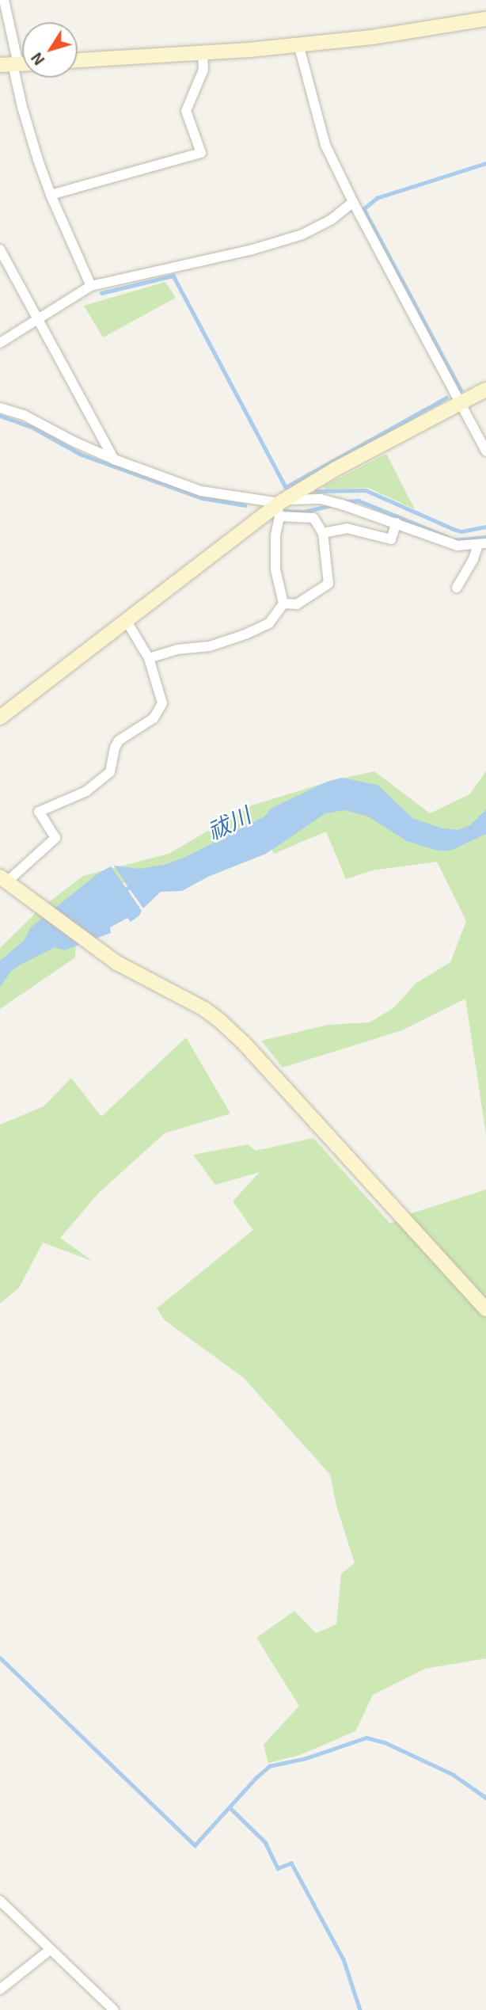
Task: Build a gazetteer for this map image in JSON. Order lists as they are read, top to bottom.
{
  "water": ["祓川"],
  "north": "bottom left"
}
